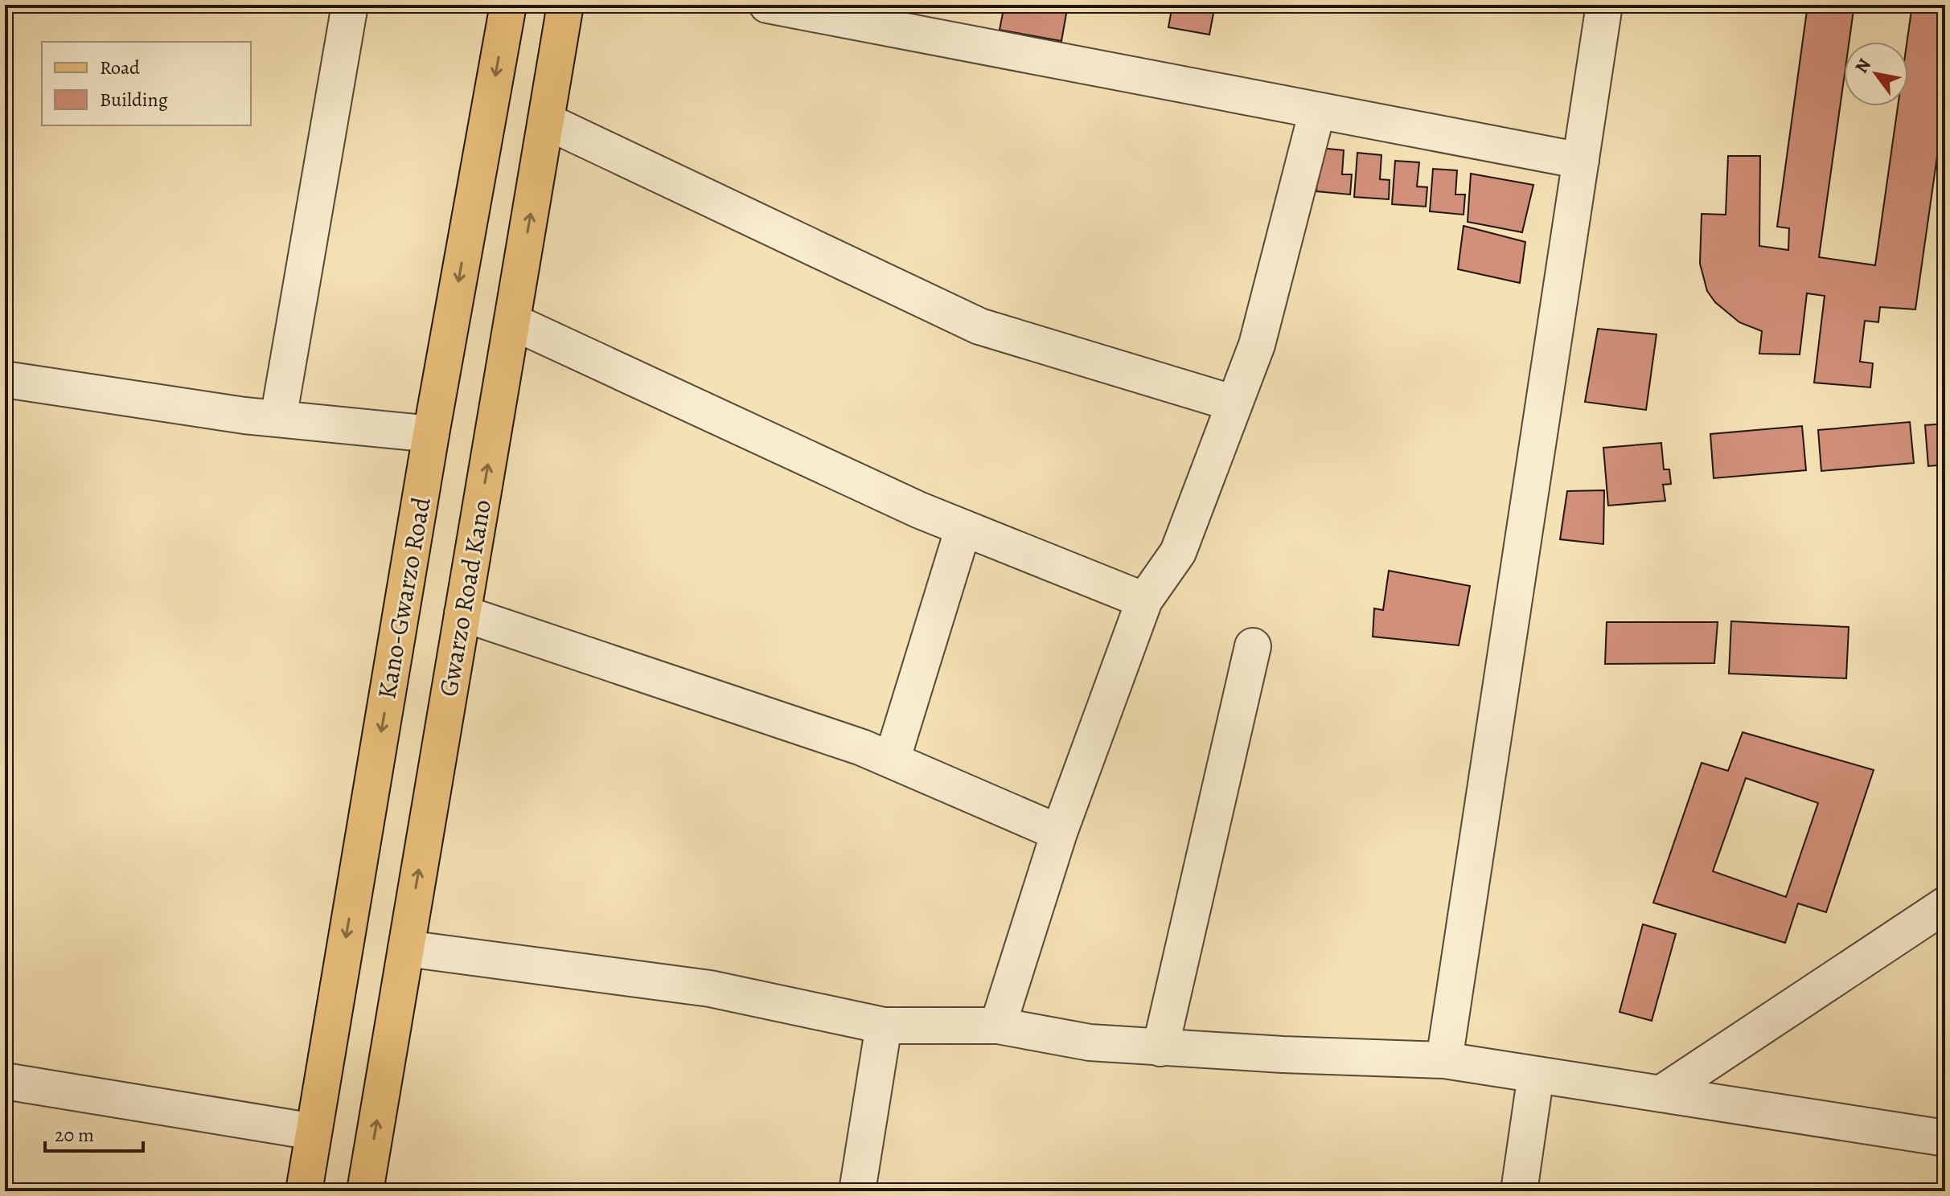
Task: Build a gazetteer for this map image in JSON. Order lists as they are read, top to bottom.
{
  "streets": {
    "main road": ["Kano-Gwarzo Road", "Gwarzo Road Kano"]
  },
  "one_way": ["Kano-Gwarzo Road", "Gwarzo Road Kano"],
  "legend": ["Road", "Building"],
  "scale_bar": "20 m",
  "north": "top left"
}
